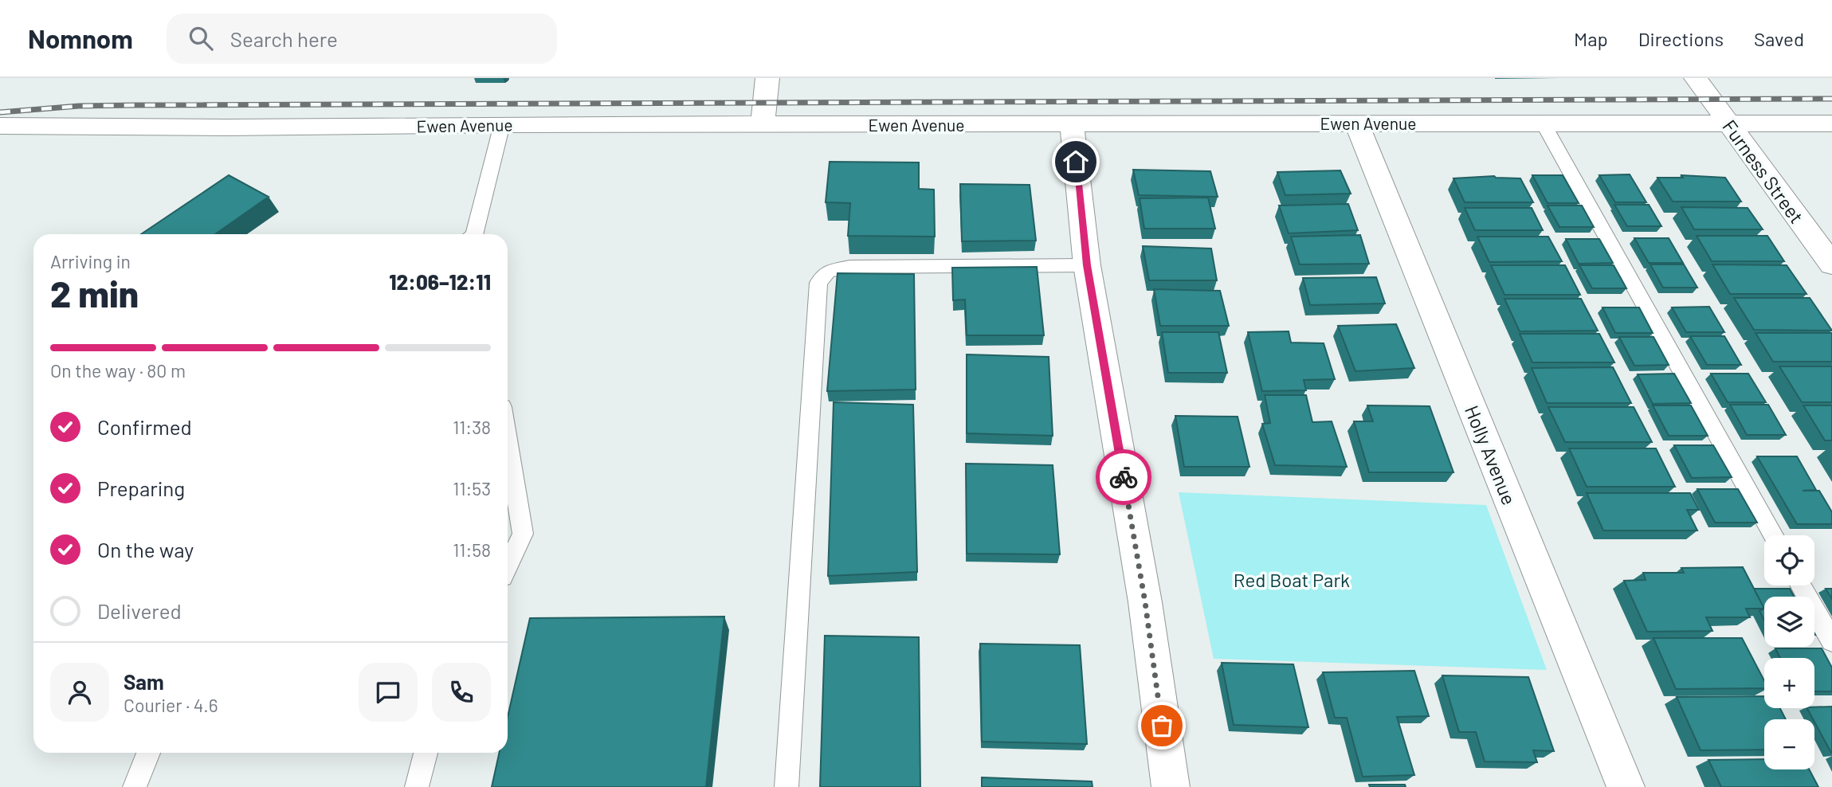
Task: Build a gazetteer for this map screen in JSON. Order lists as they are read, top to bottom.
{
  "streets": {
    "street": ["Ewen Avenue", "Furness Street", "Holly Avenue"]
  },
  "crossings": [
    ["Ewen Avenue", "Furness Street"],
    ["Ewen Avenue", "Holly Avenue"]
  ],
  "parks": ["Red Boat Park"],
  "page": {
    "header": "Nomnom",
    "search": "Search here",
    "nav": ["Map", "Directions", "Saved"],
    "heading": ["2 min", "Arriving in", "12:06–12:11"],
    "panel": ["Sam", "Courier · 4.6"],
    "bar": "On the way · 80 m",
    "list": [
      ["Confirmed", "11:38"],
      ["Preparing", "11:53"],
      ["On the way", "11:58"],
      "Delivered"
    ],
    "map_buttons": ["+", "−"]
  }
}
